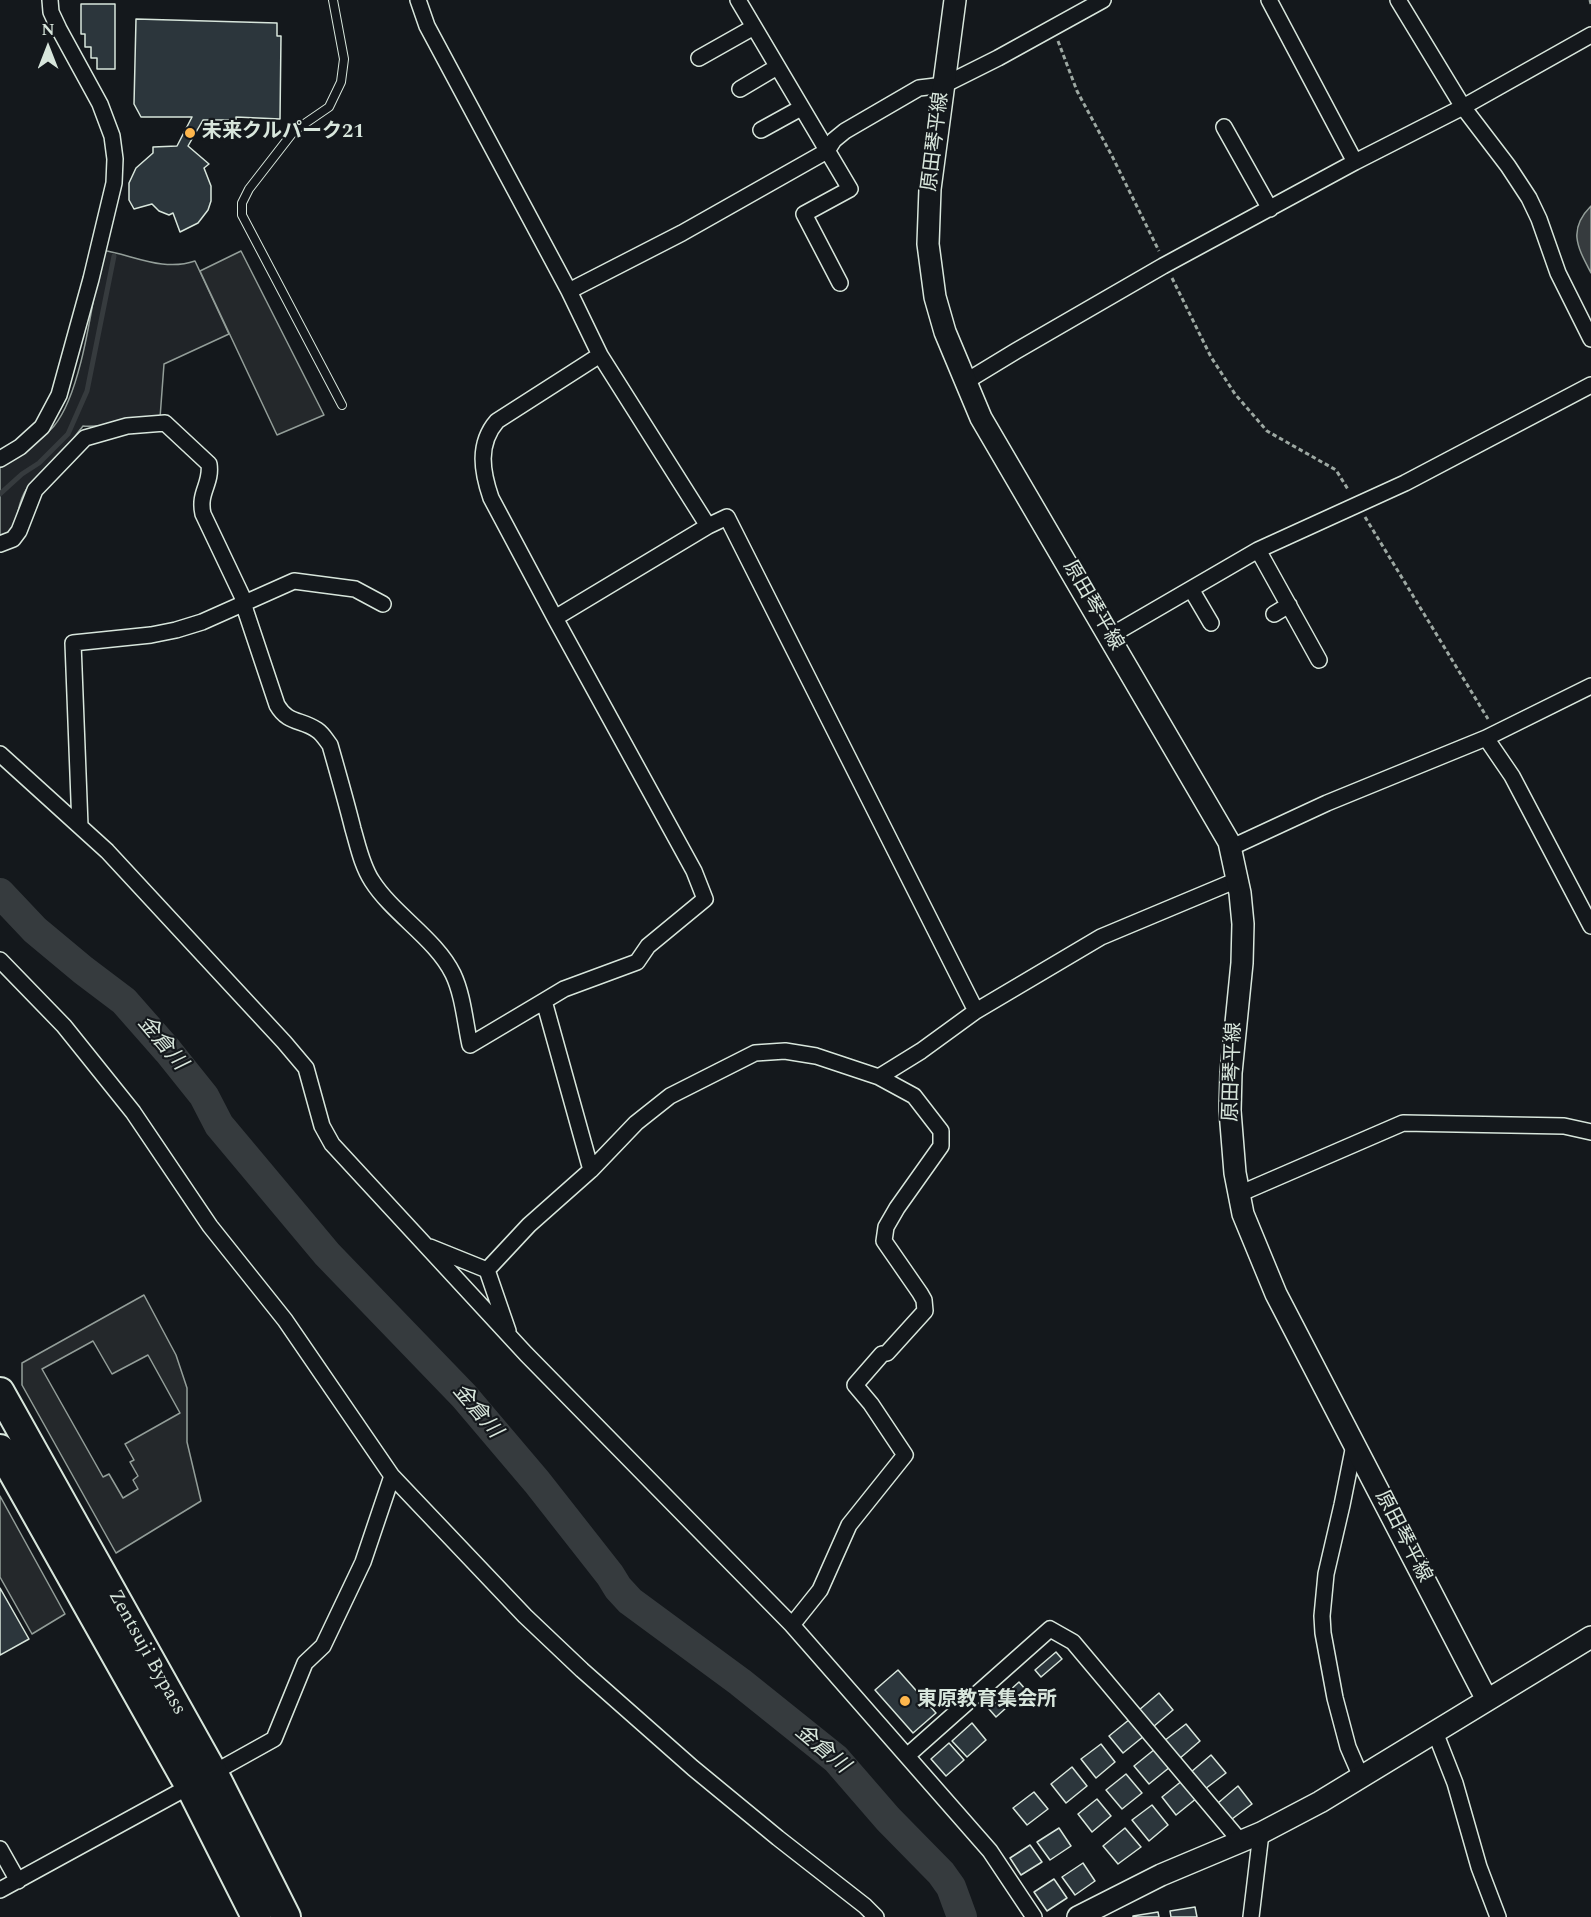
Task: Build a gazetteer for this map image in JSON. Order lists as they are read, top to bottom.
{
  "streets": {
    "highway": ["Zentsuji Bypass"],
    "main road": ["原田琴平線"]
  },
  "water": ["金倉川"],
  "places": ["未来クルパーク21", "東原教育集会所"],
  "north": "top"
}
